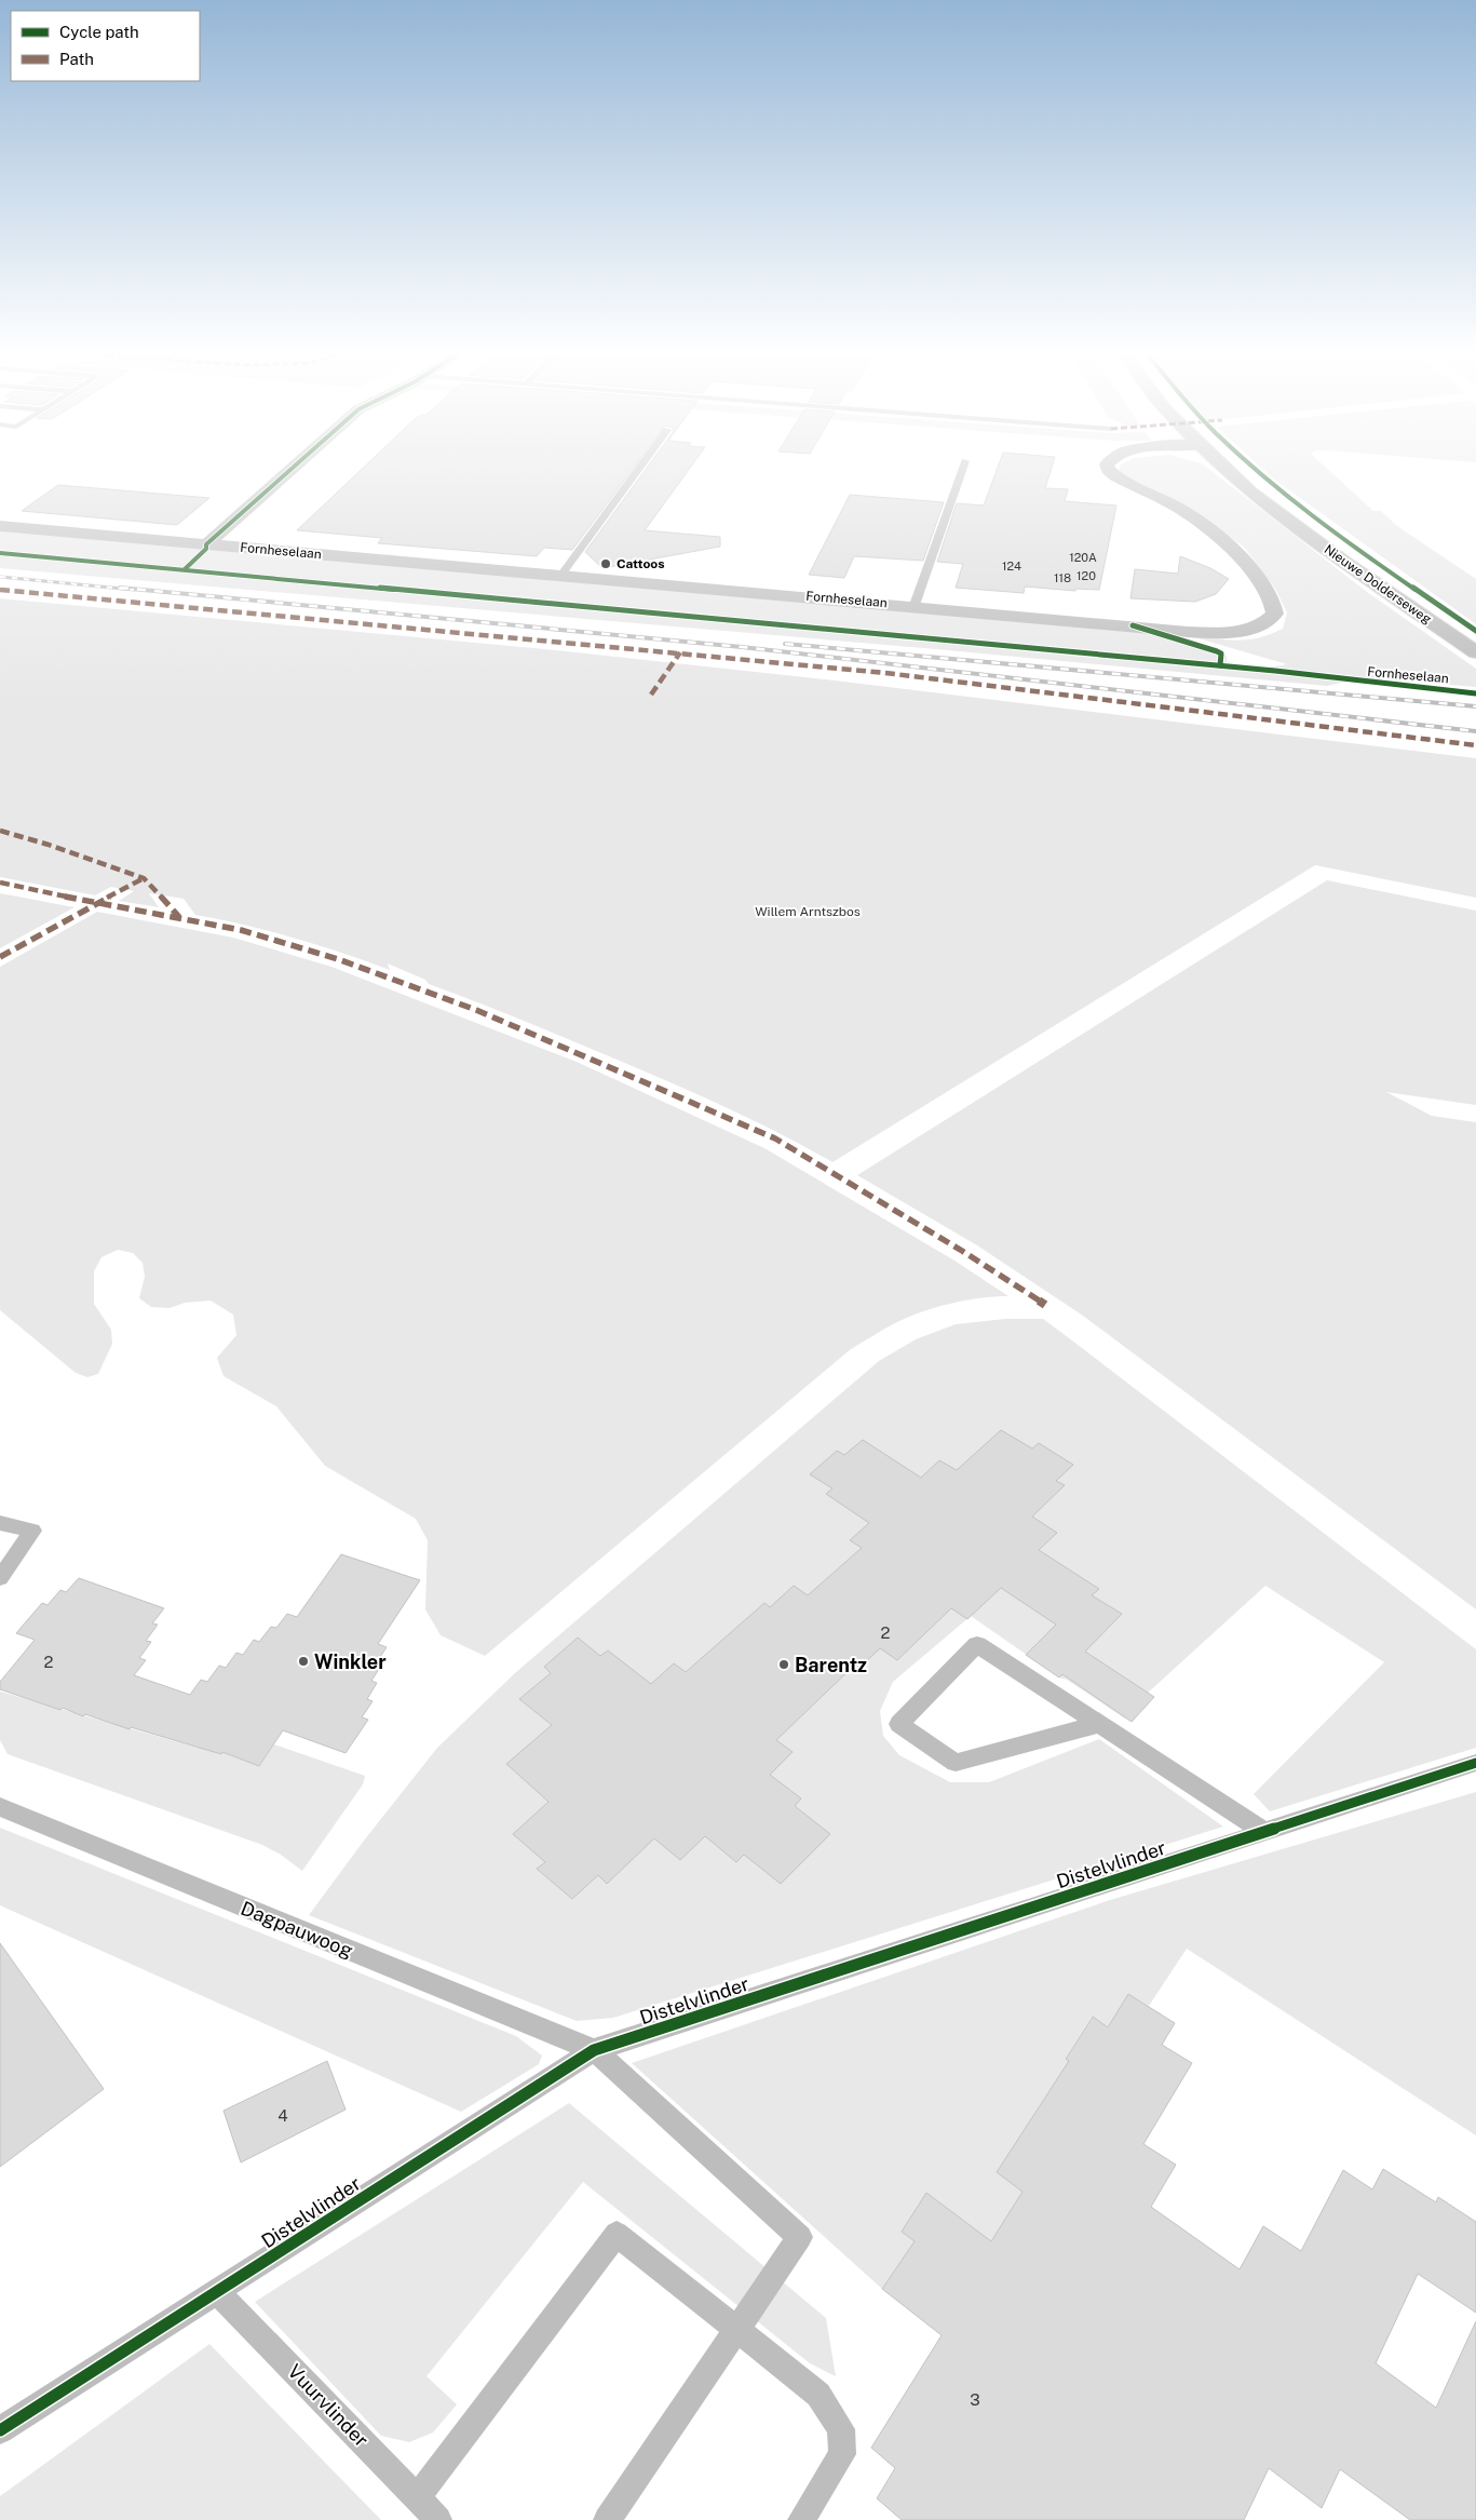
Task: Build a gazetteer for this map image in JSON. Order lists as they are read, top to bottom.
{
  "streets": {
    "street": ["Fornheselaan", "Nieuwe Dolderseweg"],
    "lane": ["Distelvlinder", "Dagpauwoog", "Vuurvlinder"]
  },
  "crossings": [
    ["Distelvlinder", "Dagpauwoog"],
    ["Distelvlinder", "Vuurvlinder"]
  ],
  "parks": ["Willem Arntszbos"],
  "places": ["Cattoos", "Winkler", "Barentz"],
  "house_numbers": [
    "120A",
    "124",
    "120",
    "118",
    "2",
    "2",
    "4",
    "3"
  ],
  "legend": ["Cycle path", "Path"]
}
